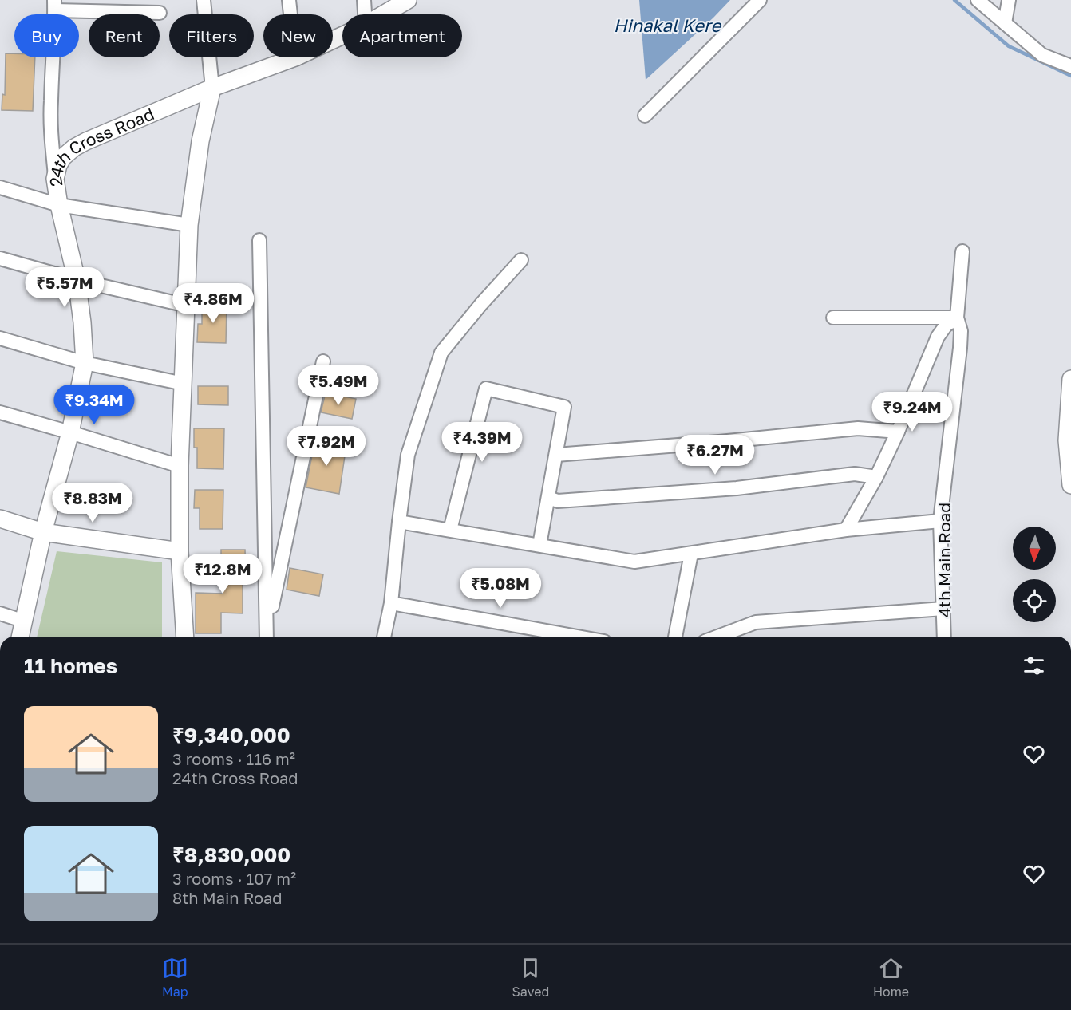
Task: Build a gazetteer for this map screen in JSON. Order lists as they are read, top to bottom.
{
  "streets": {
    "street": ["24th Cross Road", "4th Main Road"]
  },
  "water": ["Hinakal Kere"],
  "north": "bottom",
  "page": {
    "chip": [
      "Buy",
      "Rent",
      "Filters",
      "New",
      "Apartment"
    ],
    "price": [
      "₹5.57M",
      "₹4.86M",
      "₹5.49M",
      "₹9.34M",
      "₹9.24M",
      "₹4.39M",
      "₹7.92M",
      "₹6.27M",
      "₹8.83M",
      "₹12.8M",
      "₹5.08M"
    ],
    "heading": "11 homes",
    "list": [
      {
        "name": "₹9,340,000",
        "note": "3 rooms · 116 m² · 24th Cross Road"
      },
      {
        "name": "₹8,830,000",
        "note": "3 rooms · 107 m² · 8th Main Road"
      }
    ],
    "tabs": ["Map", "Saved", "Home"]
  }
}
